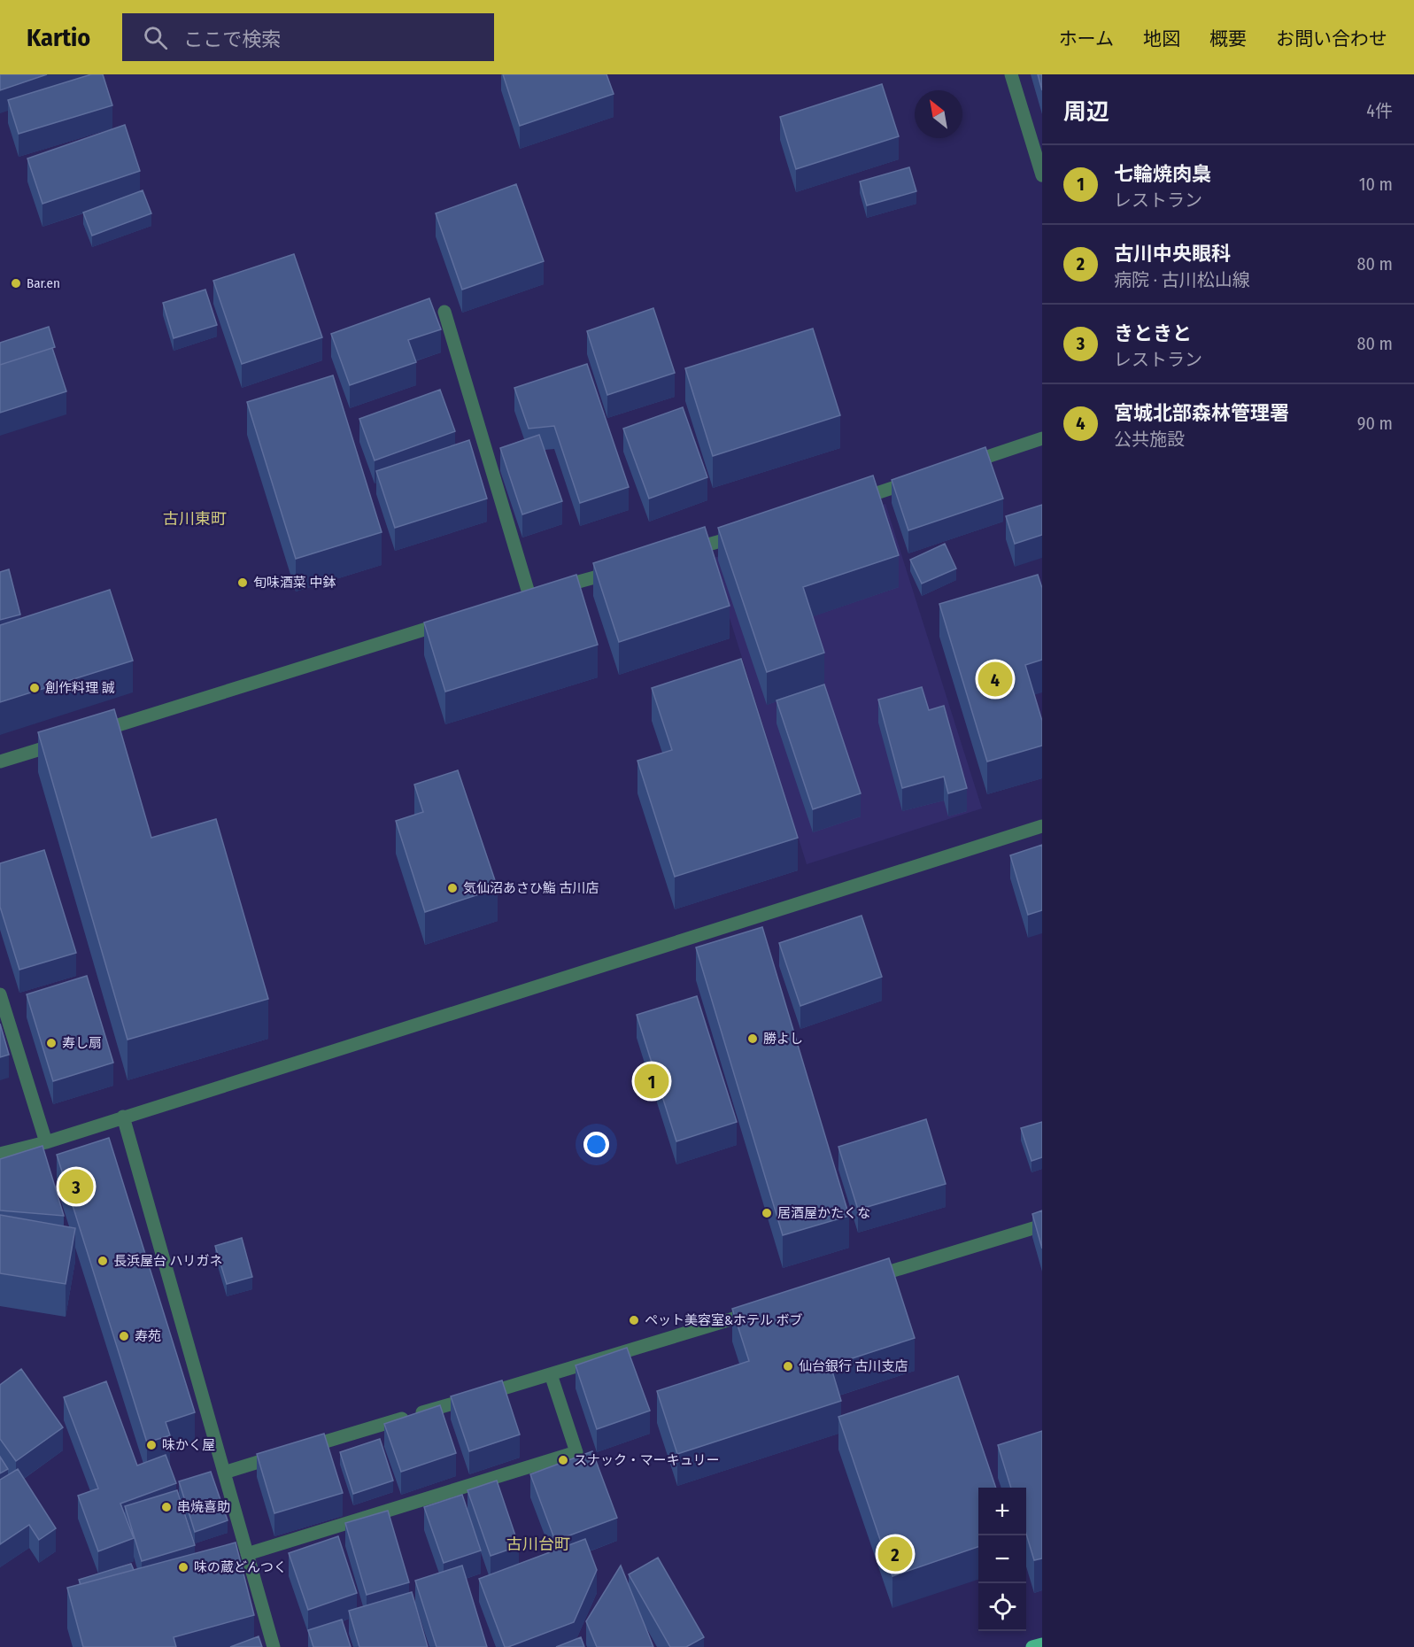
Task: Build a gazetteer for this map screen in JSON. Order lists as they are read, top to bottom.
{
  "districts": ["古川東町", "古川台町"],
  "places": [
    "Bar.en",
    "旬味酒菜 中鉢",
    "創作料理 誠",
    "気仙沼あさひ鮨 古川店",
    "勝よし",
    "寿し扇",
    "居酒屋かたくな",
    "長浜屋台 ハリガネ",
    "ペット美容室&ホテル ボブ",
    "寿苑",
    "仙台銀行 古川支店",
    "味かく屋",
    "スナック・マーキュリー",
    "串焼喜助",
    "味の蔵どんつく"
  ],
  "north": "top left",
  "page": {
    "header": "Kartio",
    "search": "ここで検索",
    "nav": [
      "ホーム",
      "地図",
      "概要",
      "お問い合わせ"
    ],
    "heading": ["周辺", "4件"],
    "list": [
      {
        "mark": "1",
        "name": "七輪焼肉梟",
        "note": "レストラン",
        "value": "10 m"
      },
      {
        "mark": "2",
        "name": "古川中央眼科",
        "note": "病院 · 古川松山線",
        "value": "80 m"
      },
      {
        "mark": "3",
        "name": "きときと",
        "note": "レストラン",
        "value": "80 m"
      },
      {
        "mark": "4",
        "name": "宮城北部森林管理署",
        "note": "公共施設",
        "value": "90 m"
      }
    ],
    "pins": [
      "4",
      "1",
      "3",
      "2"
    ],
    "map_buttons": ["+", "−"]
  }
}
